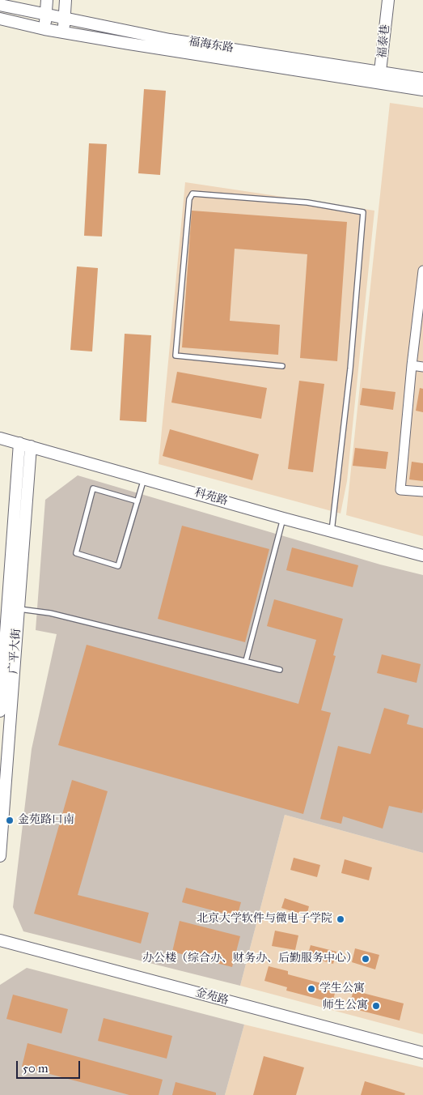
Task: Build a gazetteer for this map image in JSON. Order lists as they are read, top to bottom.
{
  "streets": {
    "street": [
      "福泰巷",
      "福海东路",
      "科苑路",
      "广平大街",
      "金苑路"
    ]
  },
  "crossings": [
    ["福泰巷", "福海东路"],
    ["科苑路", "广平大街"]
  ],
  "places": [
    "金苑路口南",
    "北京大学软件与微电子学院",
    "办公楼（综合办、财务办、后勤服务中心）",
    "学生公寓",
    "师生公寓"
  ],
  "scale_bar": "50 m"
}
